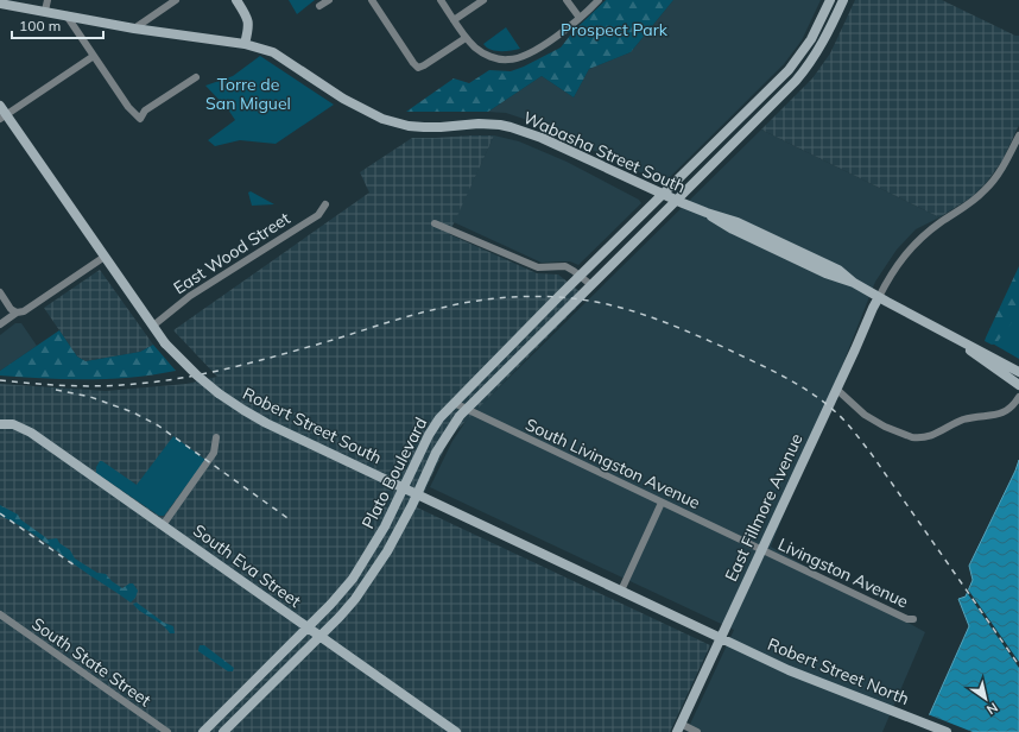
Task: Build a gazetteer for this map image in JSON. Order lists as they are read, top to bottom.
{
  "streets": {
    "main road": [
      "Wabasha Street South",
      "Robert Street South",
      "Plato Boulevard",
      "East Fillmore Avenue",
      "South Eva Street",
      "Robert Street North"
    ],
    "street": [
      "East Wood Street",
      "South Livingston Avenue",
      "Livingston Avenue",
      "South State Street"
    ]
  },
  "crossings": [
    ["Wabasha Street South", "Plato Boulevard"],
    ["Wabasha Street South", "East Fillmore Avenue"],
    ["East Wood Street", "Robert Street South"],
    ["Robert Street South", "Plato Boulevard"],
    ["Robert Street South", "East Fillmore Avenue"],
    ["Robert Street South", "Robert Street North"],
    ["South Livingston Avenue", "Plato Boulevard"],
    ["South Livingston Avenue", "East Fillmore Avenue"],
    ["South Livingston Avenue", "Livingston Avenue"],
    ["Plato Boulevard", "South Eva Street"],
    ["East Fillmore Avenue", "Livingston Avenue"],
    ["East Fillmore Avenue", "Robert Street North"]
  ],
  "parks": ["Prospect Park", "Torre de San Miguel"],
  "scale_bar": "100 m",
  "north": "bottom right"
}
